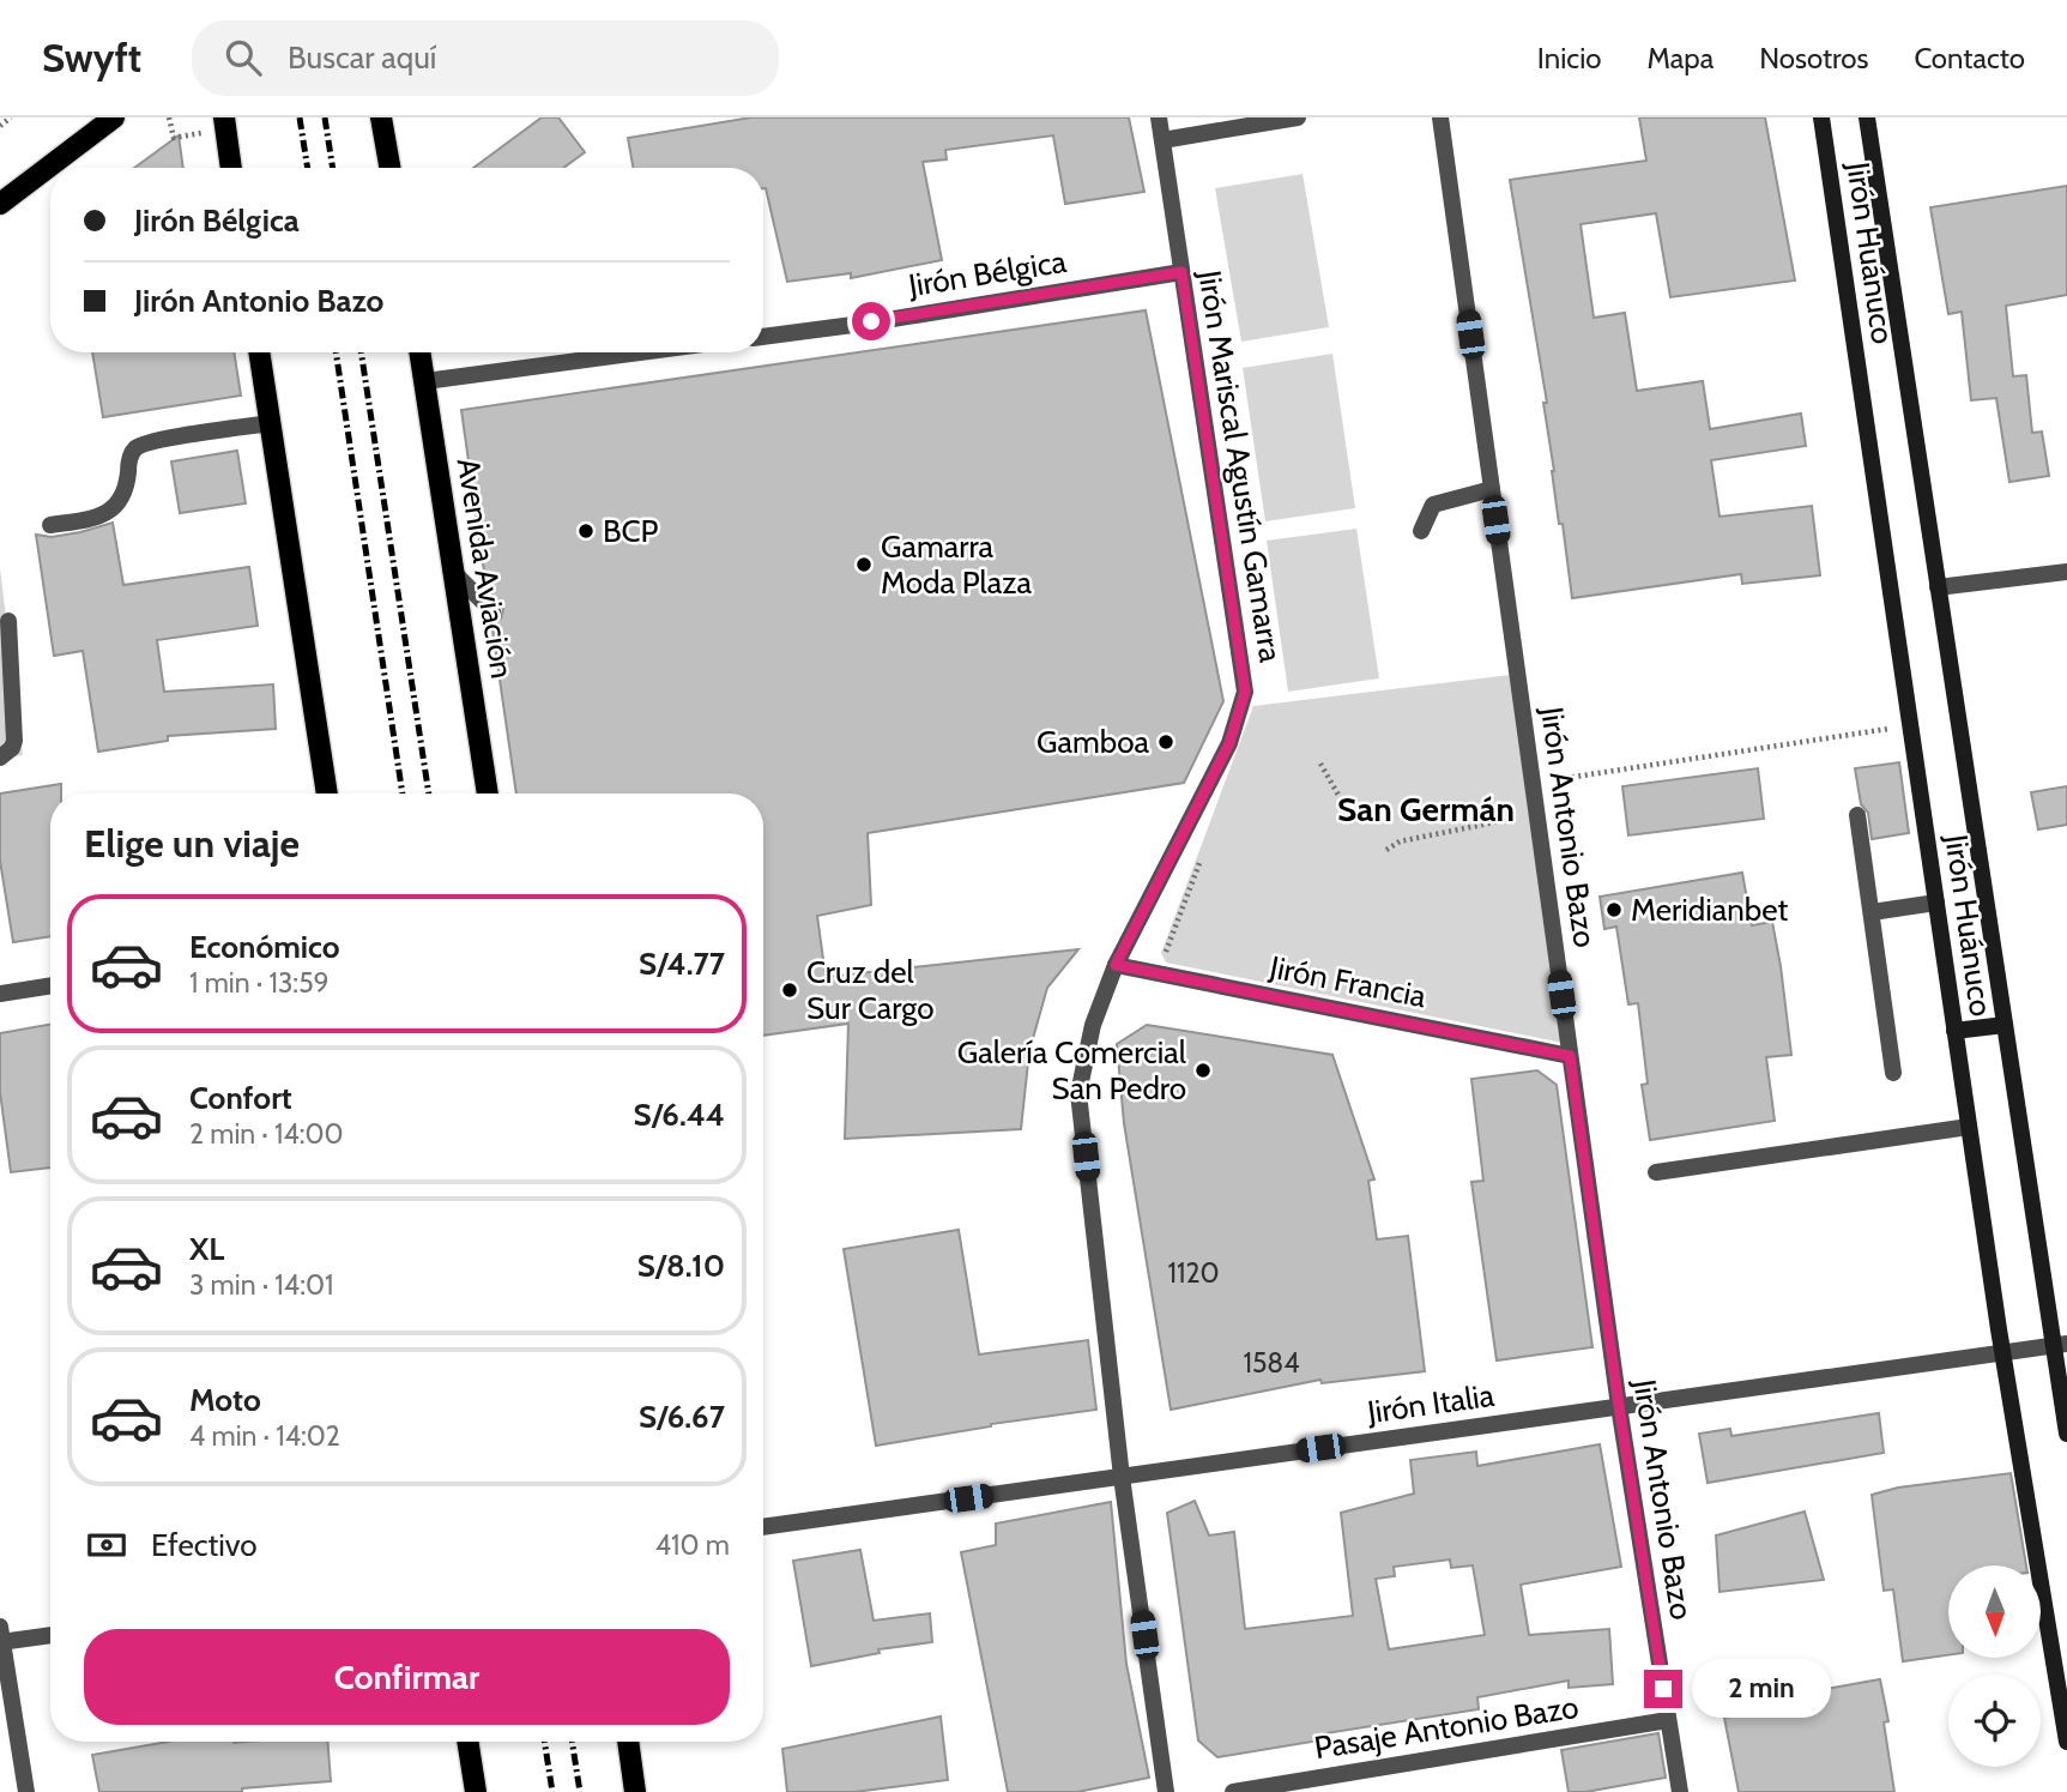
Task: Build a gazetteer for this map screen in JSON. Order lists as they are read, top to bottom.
{
  "streets": {
    "main road": ["Avenida Aviación"],
    "street": [
      "Jirón Huánuco",
      "Jirón Bélgica",
      "Jirón Mariscal Agustín Gamarra",
      "Jirón Antonio Bazo",
      "Jirón Francia",
      "Jirón Italia",
      "Pasaje Antonio Bazo"
    ]
  },
  "crossings": [
    ["Jirón Huánuco", "Jirón Italia"],
    ["Jirón Bélgica", "Jirón Mariscal Agustín Gamarra"],
    ["Jirón Mariscal Agustín Gamarra", "Jirón Francia"],
    ["Jirón Mariscal Agustín Gamarra", "Jirón Italia"],
    ["Jirón Antonio Bazo", "Jirón Francia"],
    ["Jirón Antonio Bazo", "Jirón Italia"],
    ["Jirón Antonio Bazo", "Pasaje Antonio Bazo"]
  ],
  "districts": ["San Germán"],
  "places": [
    "BCP",
    "Gamarra Moda Plaza",
    "Gamboa",
    "Meridianbet",
    "Cruz del Sur Cargo",
    "Galería Comercial San Pedro"
  ],
  "house_numbers": ["1120", "1584"],
  "north": "bottom",
  "page": {
    "header": "Swyft",
    "search": "Buscar aquí",
    "nav": [
      "Inicio",
      "Mapa",
      "Nosotros",
      "Contacto"
    ],
    "banner": ["Jirón Bélgica", "Jirón Antonio Bazo"],
    "heading": "Elige un viaje",
    "list": [
      {
        "name": "Económico",
        "note": "1 min · 13:59",
        "value": "S/4.77"
      },
      {
        "name": "Confort",
        "note": "2 min · 14:00",
        "value": "S/6.44"
      },
      {
        "name": "XL",
        "note": "3 min · 14:01",
        "value": "S/8.10"
      },
      {
        "name": "Moto",
        "note": "4 min · 14:02",
        "value": "S/6.67"
      }
    ],
    "pay": ["Efectivo", "410 m"],
    "buttons": "Confirmar",
    "bubble": "2 min"
  }
}
